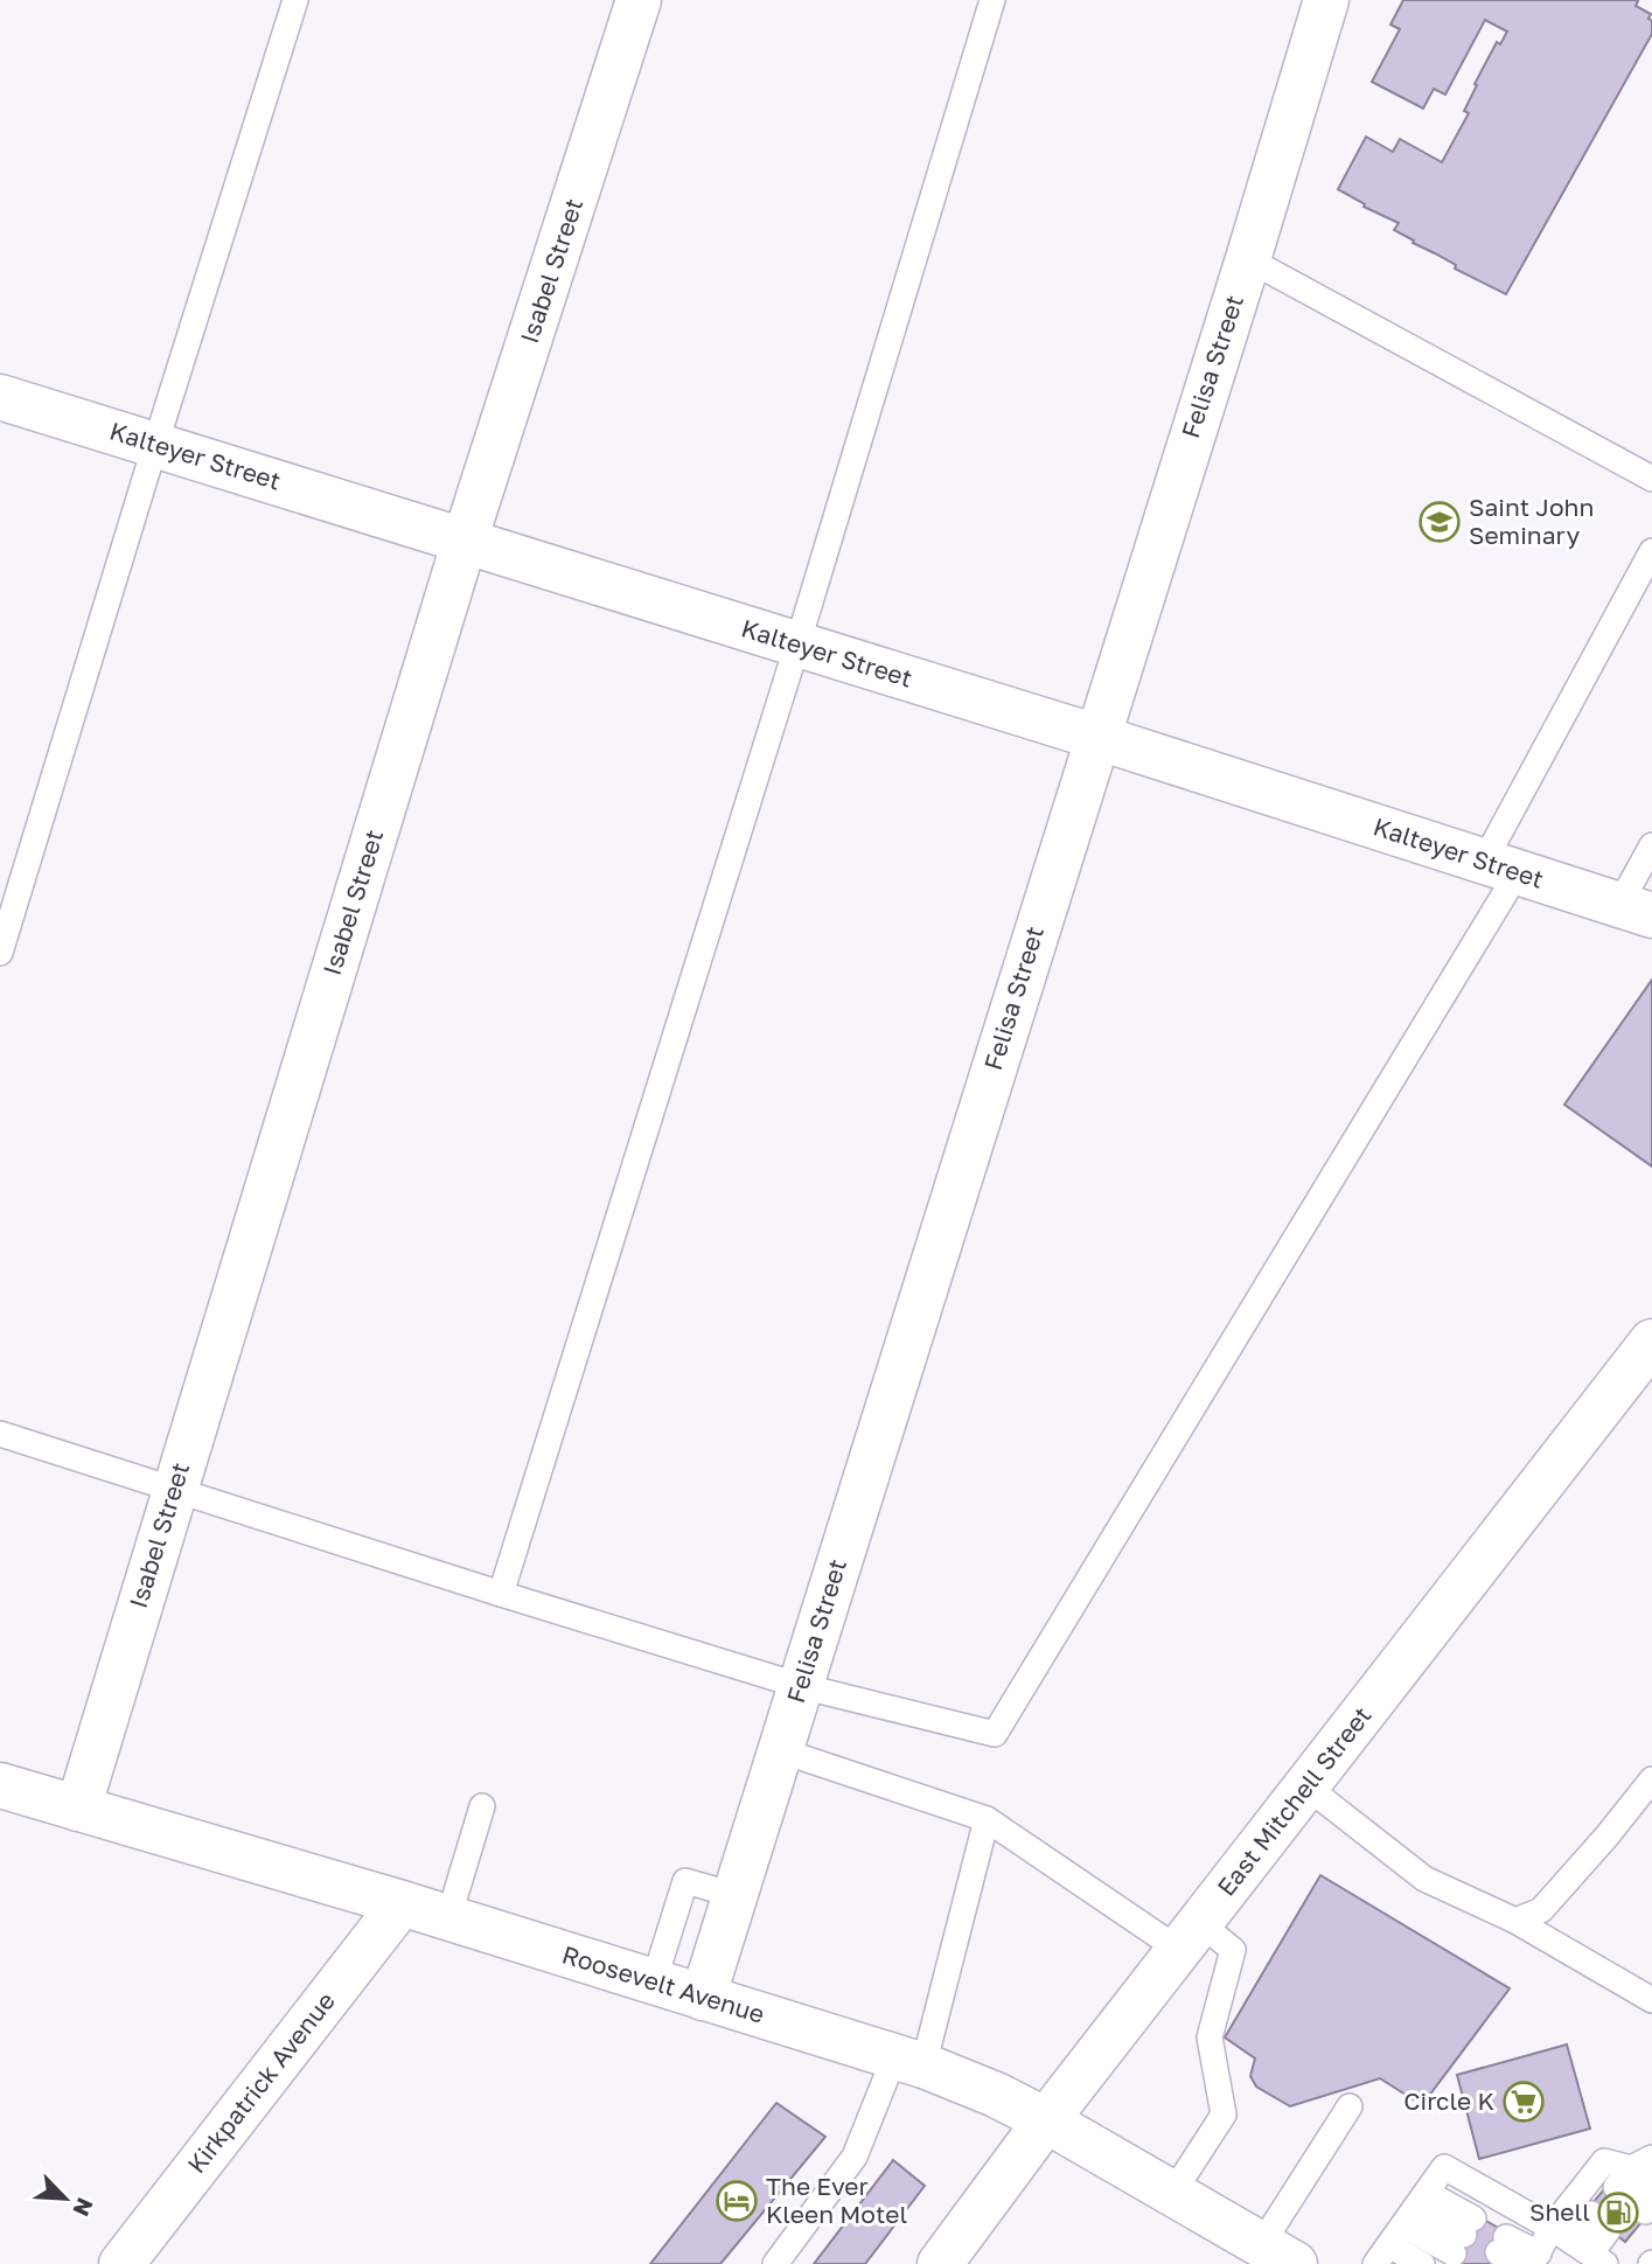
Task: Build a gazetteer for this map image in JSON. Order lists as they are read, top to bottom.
{
  "streets": {
    "street": [
      "Isabel Street",
      "Felisa Street",
      "Kalteyer Street",
      "East Mitchell Street",
      "Roosevelt Avenue",
      "Kirkpatrick Avenue"
    ]
  },
  "crossings": [
    ["Isabel Street", "Kalteyer Street"],
    ["Isabel Street", "Roosevelt Avenue"],
    ["Felisa Street", "Kalteyer Street"],
    ["Felisa Street", "Roosevelt Avenue"],
    ["East Mitchell Street", "Roosevelt Avenue"],
    ["Roosevelt Avenue", "Kirkpatrick Avenue"]
  ],
  "places": {
    "school or university": ["Saint John Seminary"],
    "supermarket": ["Circle K"],
    "hotel": ["The Ever Kleen Motel"],
    "fuel station": ["Shell"]
  },
  "north": "bottom right"
}
